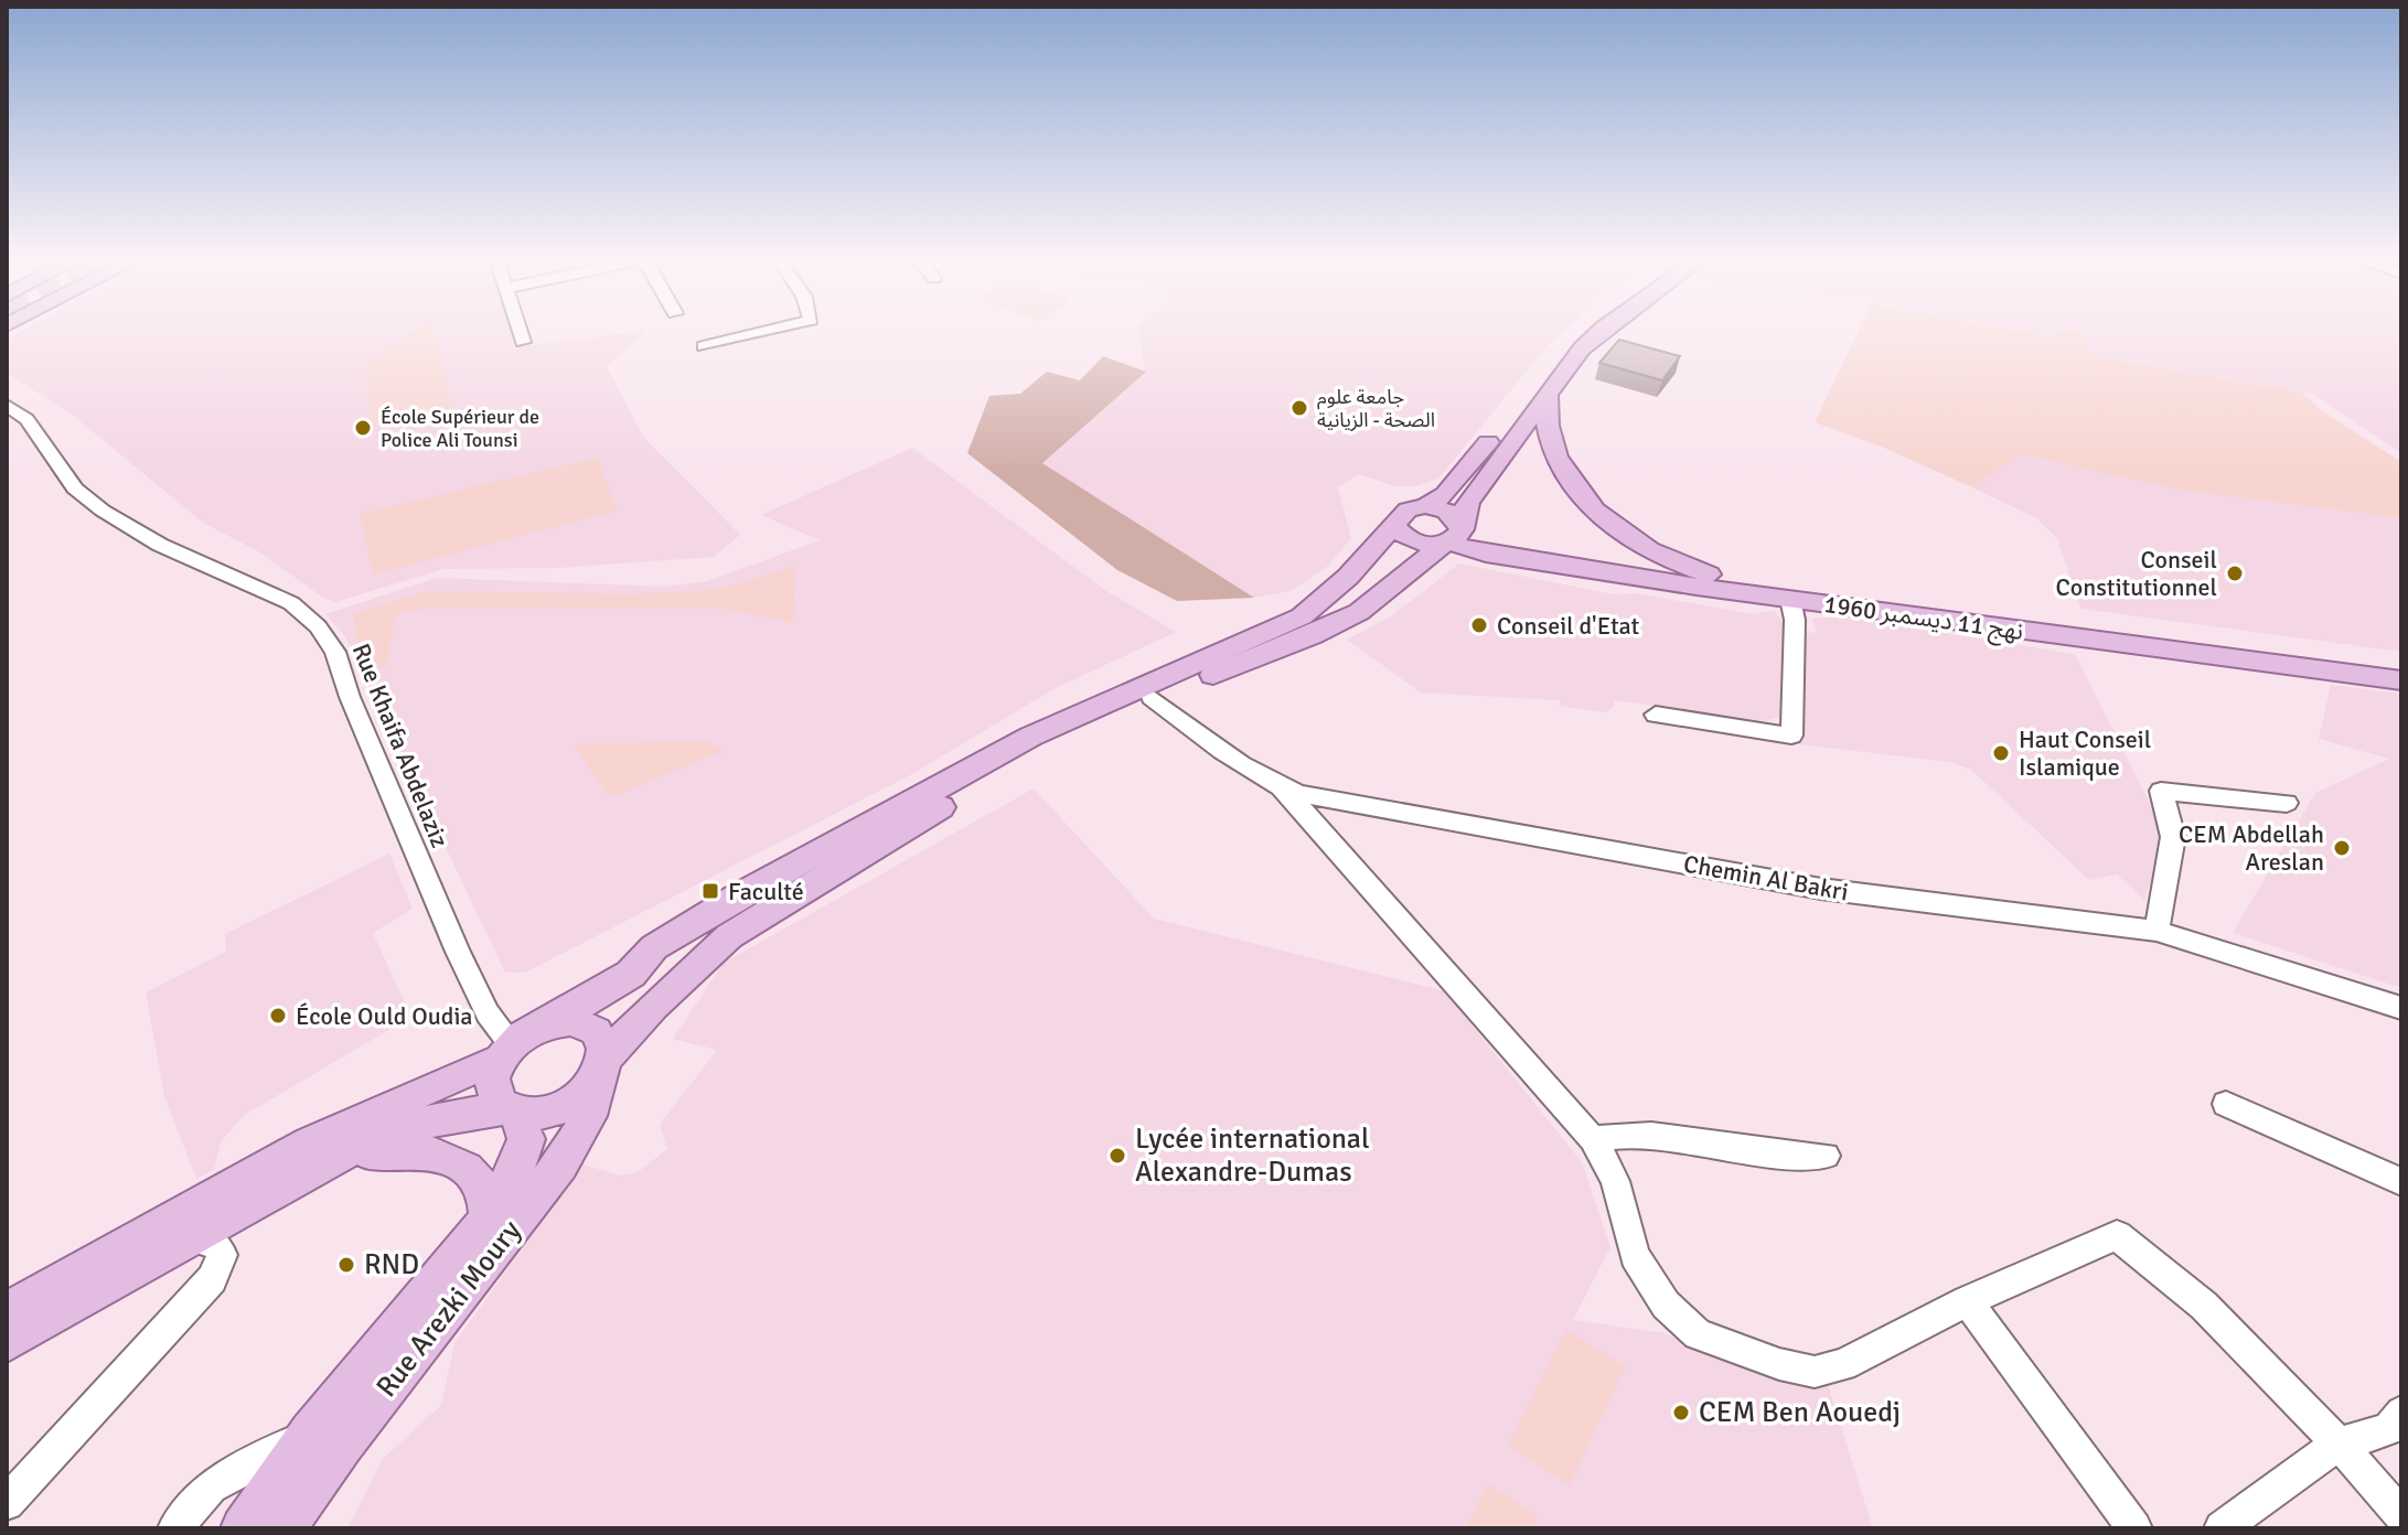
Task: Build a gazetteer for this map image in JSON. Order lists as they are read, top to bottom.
{
  "streets": {
    "main road": ["نهج 11 ديسمبر 1960", "Rue Arezki Moury"],
    "street": ["Rue Khaifa Abdelaziz", "Chemin Al Bakri"]
  },
  "crossings": [
    ["Rue Khaifa Abdelaziz", "Rue Arezki Moury"]
  ],
  "places": {
    "other": [
      "جامعة علوم الصحة - الزيانية",
      "École Supérieur de Police Ali Tounsi",
      "Conseil Constitutionnel",
      "Conseil d'Etat",
      "Haut Conseil Islamique",
      "CEM Abdellah Areslan",
      "École Ould Oudia",
      "Lycée international Alexandre-Dumas",
      "RND",
      "CEM Ben Aouedj"
    ],
    "transit": ["Faculté"]
  }
}
